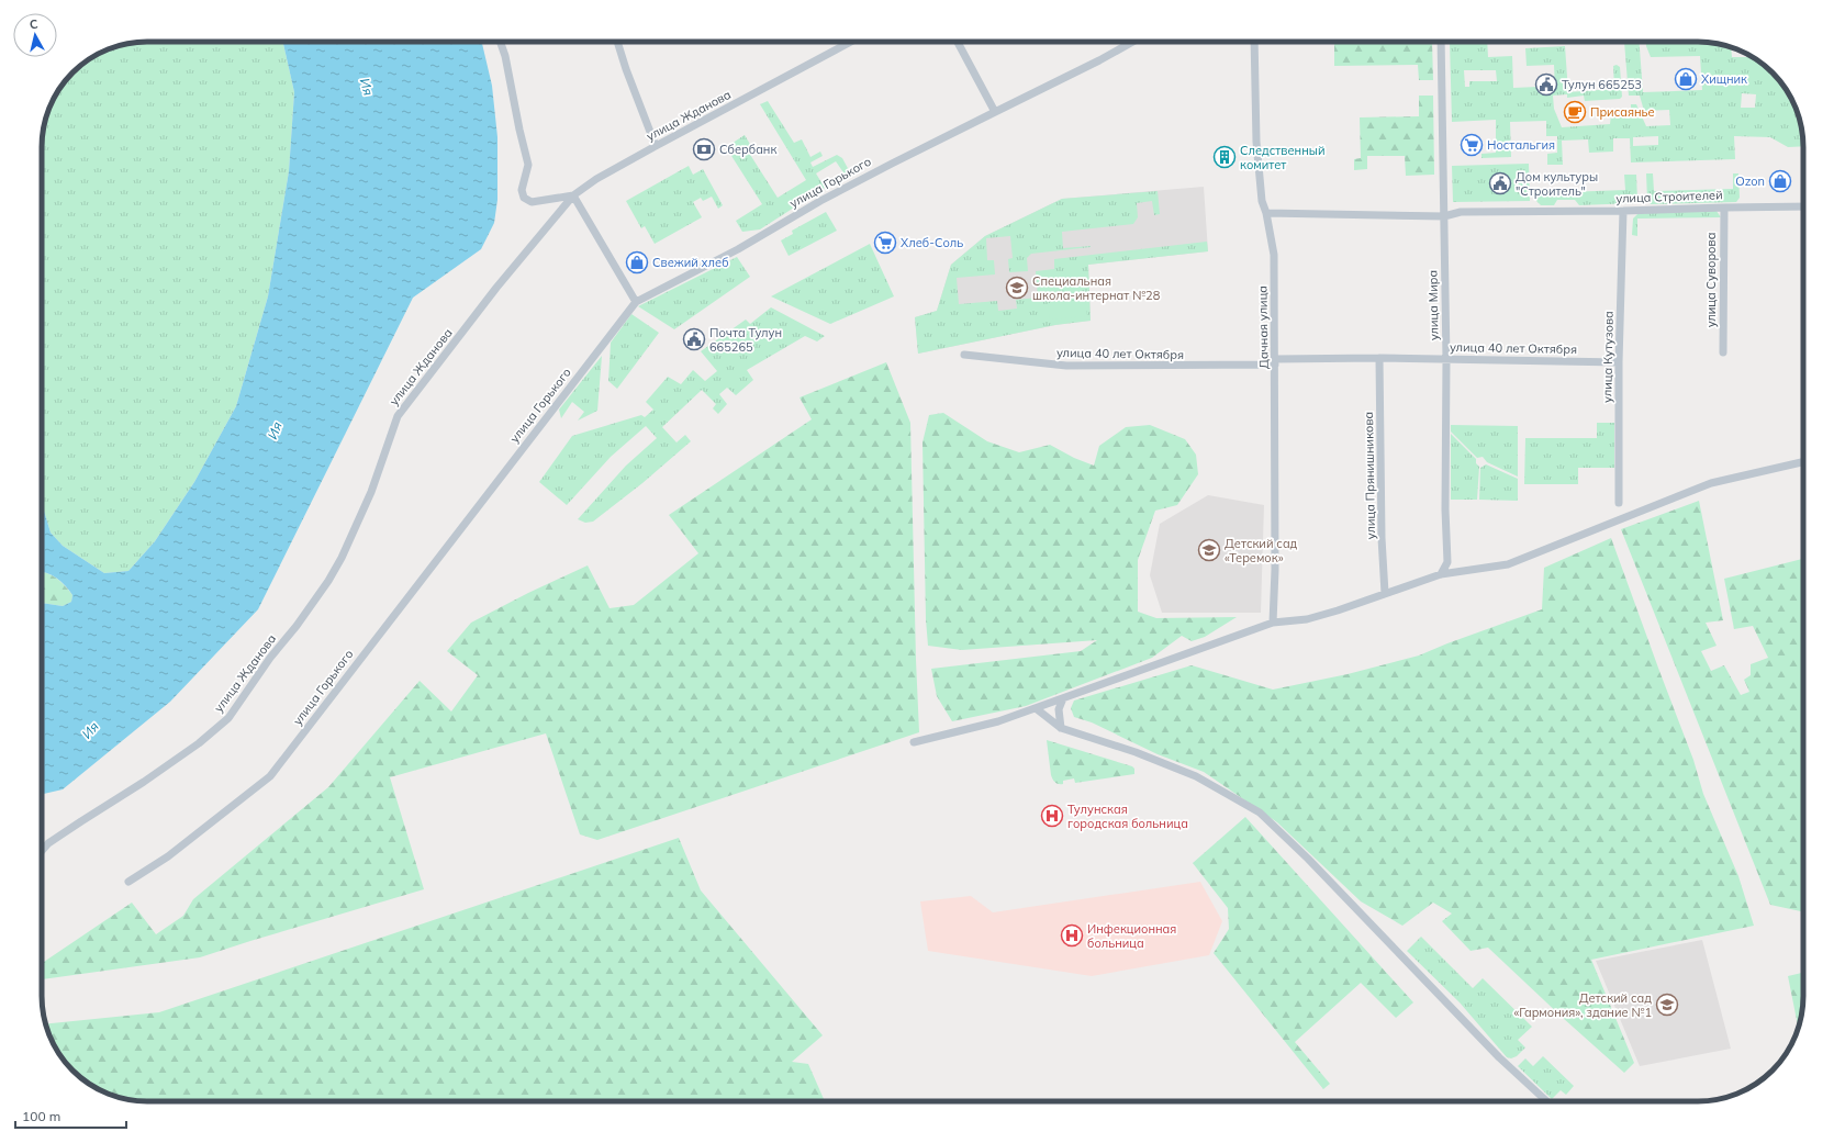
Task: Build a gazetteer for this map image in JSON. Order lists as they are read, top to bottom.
{
  "streets": {
    "street": [
      "улица Жданова",
      "улица Горького",
      "улица Строителей",
      "улица Суворова",
      "улица Мира",
      "Дачная улица",
      "улица 40 лет Октября",
      "улица Кутузова",
      "улица Прянишникова"
    ]
  },
  "crossings": [
    ["улица Строителей", "улица Суворова"],
    ["улица Строителей", "улица Мира"],
    ["улица Строителей", "Дачная улица"],
    ["улица Строителей", "улица Кутузова"],
    ["улица Мира", "улица 40 лет Октября"],
    ["Дачная улица", "улица 40 лет Октября"],
    ["улица 40 лет Октября", "улица Кутузова"],
    ["улица 40 лет Октября", "улица Прянишникова"]
  ],
  "water": ["Ия"],
  "places": {
    "shop": ["Хищник", "Ozon", "Свежий хлеб"],
    "public building": ["Тулун 665253", "Дом культуры \"Строитель\"", "Почта Тулун 665265"],
    "cafe": ["Присаянье"],
    "supermarket": ["Ностальгия", "Хлеб-Соль"],
    "bank": ["Сбербанк"],
    "building": ["Следственный комитет"],
    "school or university": ["Специальная школа-интернат №28", "Детский сад «Теремок»", "Детский сад «Гармония», здание №1"],
    "hospital": ["Тулунская городская больница", "Инфекционная больница"]
  },
  "scale_bar": "100 m",
  "north": "top"
}
